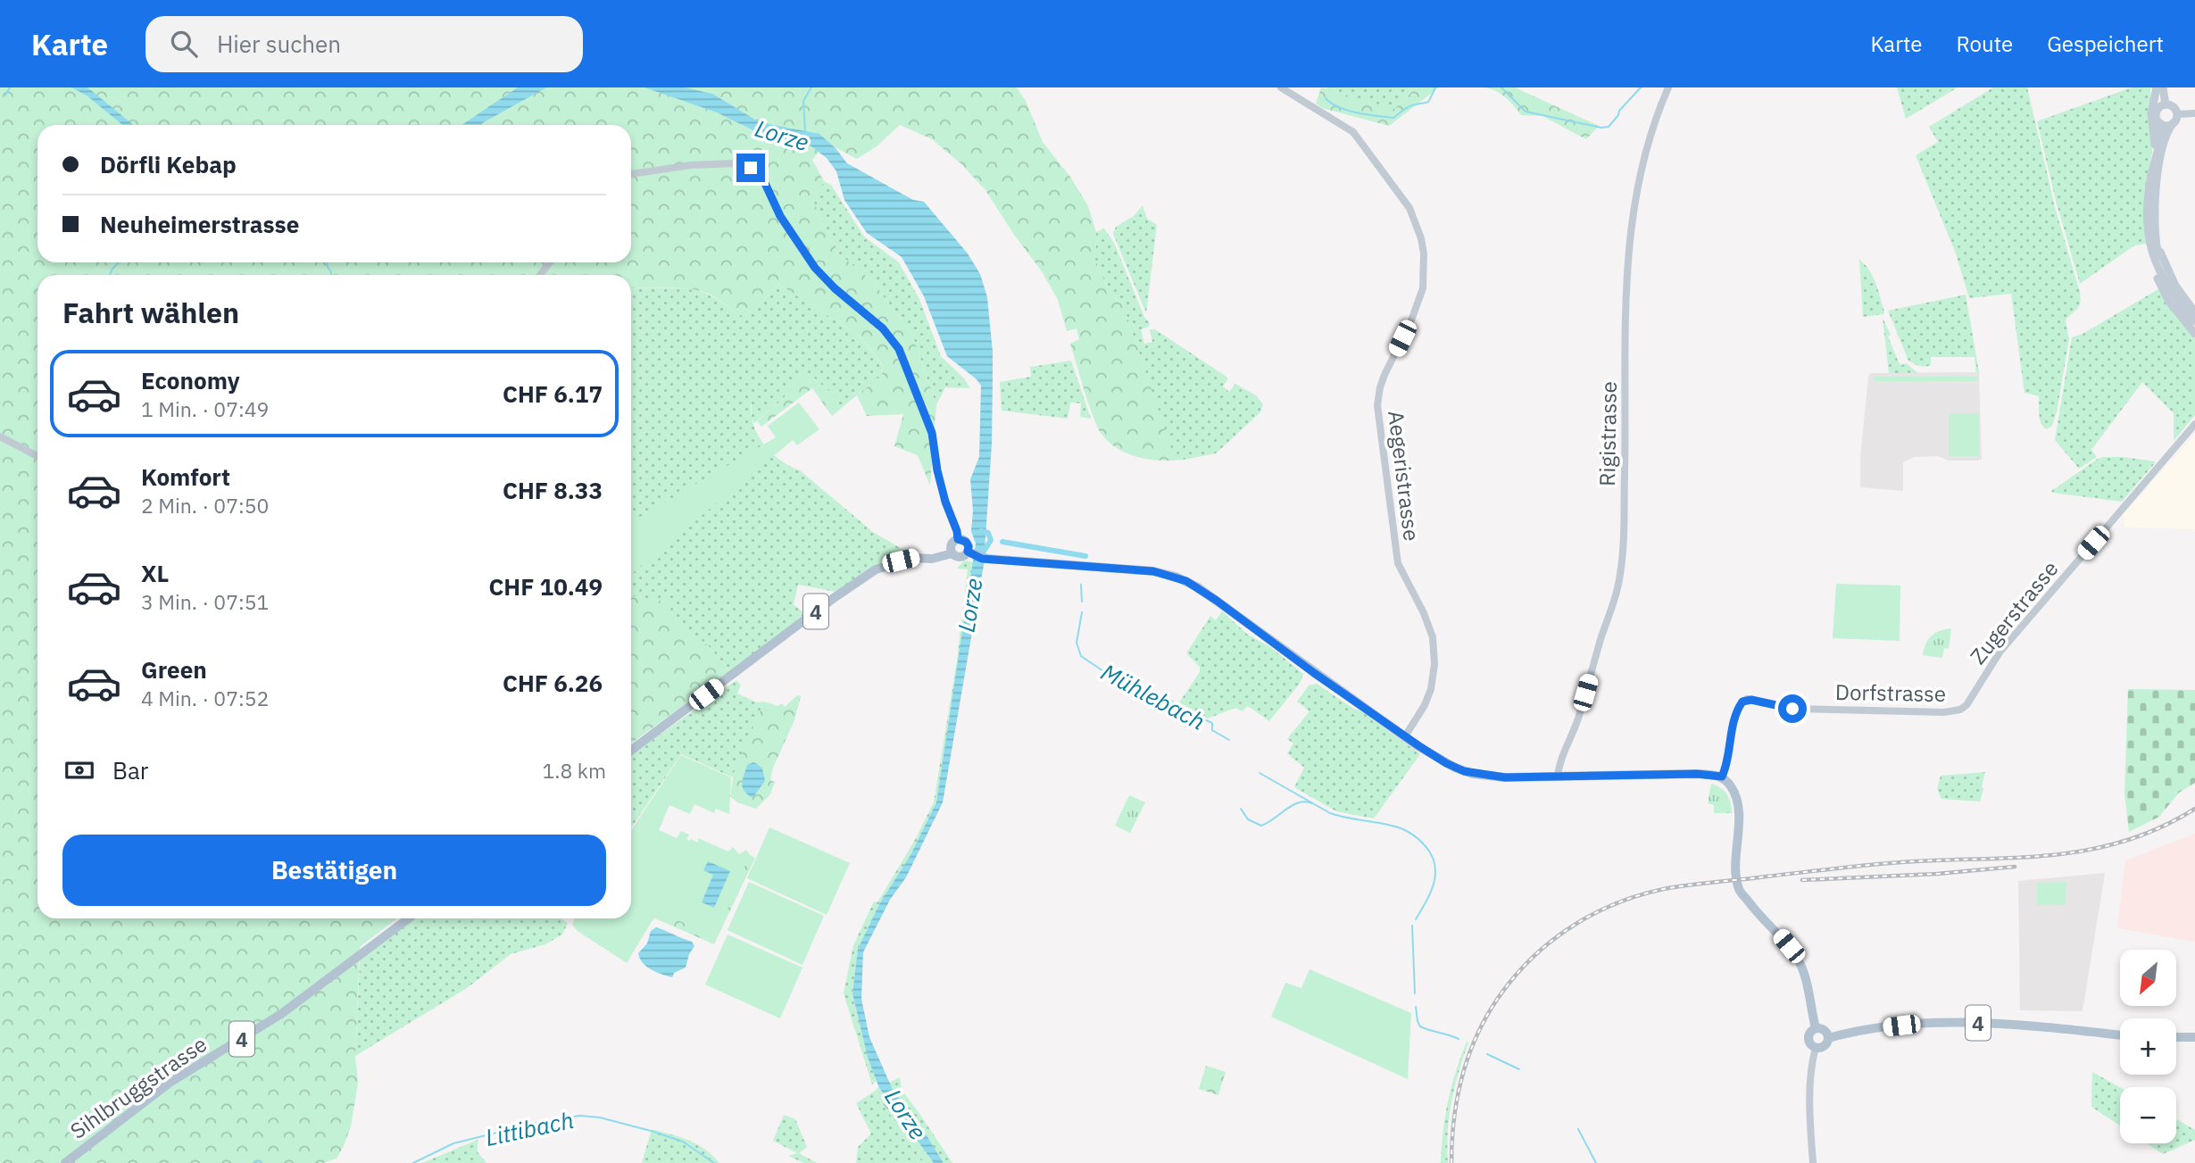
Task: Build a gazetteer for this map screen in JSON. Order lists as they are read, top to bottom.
{
  "streets": {
    "main road": ["4", "Sihlbruggstrasse"],
    "street": [
      "Rigistrasse",
      "Aegeristrasse",
      "Zugerstrasse",
      "Dorfstrasse"
    ]
  },
  "crossings": [
    ["Zugerstrasse", "Dorfstrasse"]
  ],
  "water": ["Lorze", "Mühlebach", "Littibach"],
  "north": "bottom left",
  "page": {
    "header": "Karte",
    "search": "Hier suchen",
    "nav": ["Karte", "Route", "Gespeichert"],
    "banner": ["Dörfli Kebap", "Neuheimerstrasse"],
    "heading": "Fahrt wählen",
    "list": [
      {
        "name": "Economy",
        "note": "1 Min. · 07:49",
        "value": "CHF 6.17"
      },
      {
        "name": "Komfort",
        "note": "2 Min. · 07:50",
        "value": "CHF 8.33"
      },
      {
        "name": "XL",
        "note": "3 Min. · 07:51",
        "value": "CHF 10.49"
      },
      {
        "name": "Green",
        "note": "4 Min. · 07:52",
        "value": "CHF 6.26"
      }
    ],
    "pay": ["Bar", "1.8 km"],
    "buttons": "Bestätigen",
    "map_buttons": ["+", "−"]
  }
}
